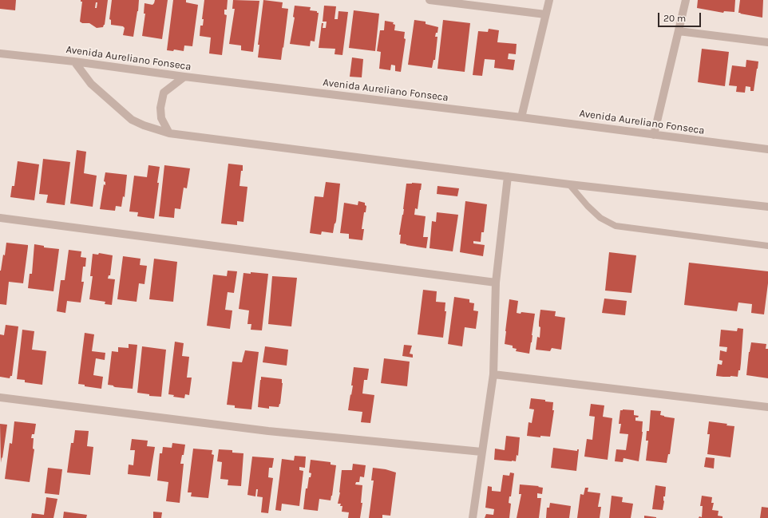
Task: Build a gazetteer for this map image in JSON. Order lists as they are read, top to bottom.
{
  "streets": {
    "street": ["Avenida Aureliano Fonseca"]
  },
  "scale_bar": "20 m"
}
